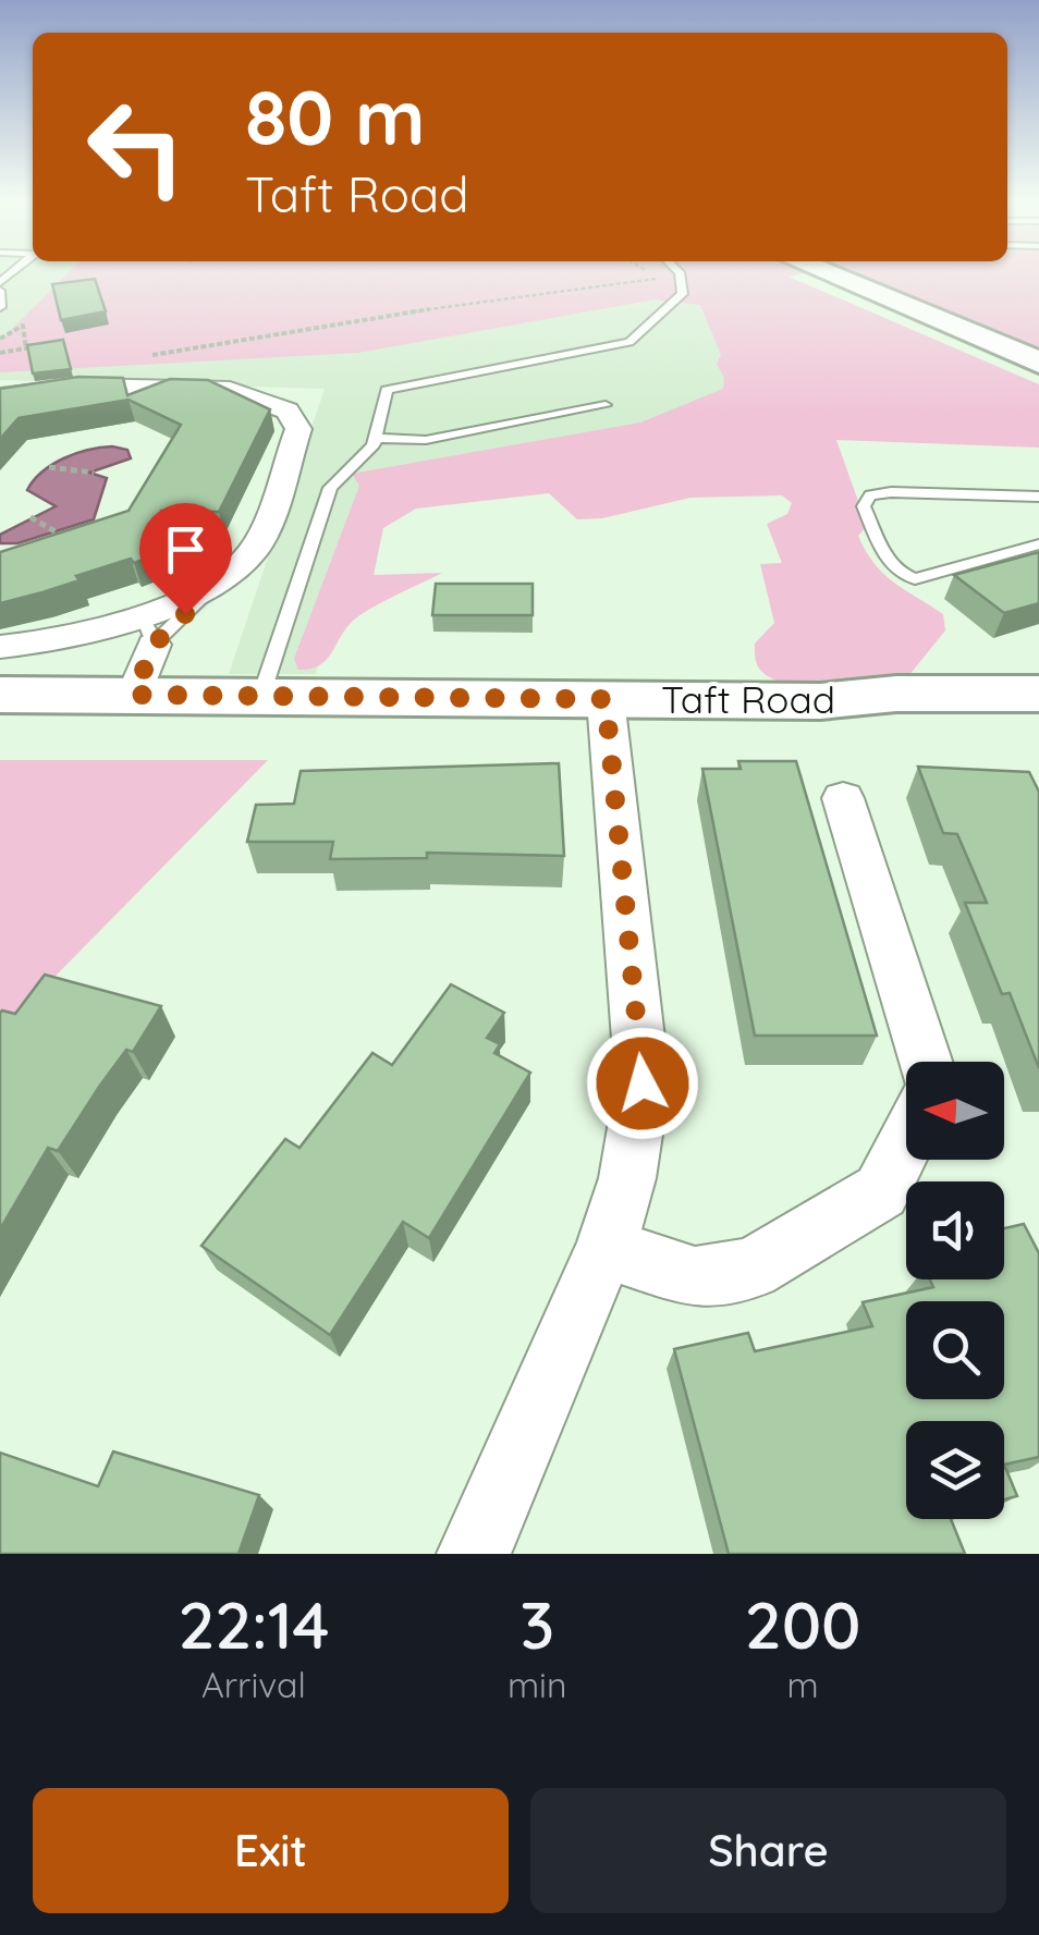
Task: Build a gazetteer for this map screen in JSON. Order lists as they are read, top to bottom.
{
  "streets": {
    "street": ["Taft Road"]
  },
  "north": "left",
  "page": {
    "turn": ["80 m", "Taft Road"],
    "eta": [
      "22:14",
      "Arrival",
      "3",
      "min",
      "200",
      "m"
    ],
    "buttons": ["Exit", "Share"]
  }
}
